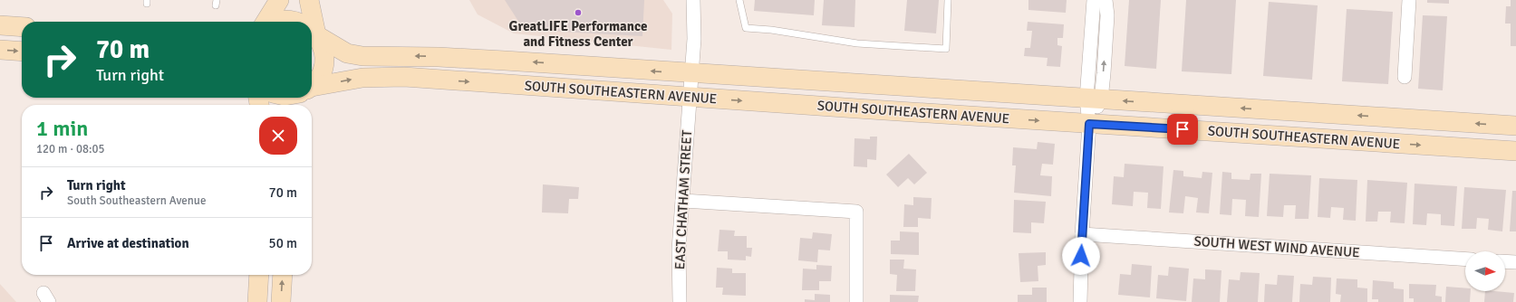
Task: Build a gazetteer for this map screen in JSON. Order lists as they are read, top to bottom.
{
  "streets": {
    "main road": ["SOUTH SOUTHEASTERN AVENUE"],
    "street": ["EAST CHATHAM STREET", "SOUTH WEST WIND AVENUE"]
  },
  "crossings": [
    ["SOUTH SOUTHEASTERN AVENUE", "EAST CHATHAM STREET"]
  ],
  "places": ["GreatLIFE Performance and Fitness Center"],
  "north": "right",
  "page": {
    "turn": ["70 m", "Turn right"],
    "heading": ["1 min", "120 m · 08:05"],
    "list": [
      {
        "name": "Turn right",
        "note": "South Southeastern Avenue",
        "value": "70 m"
      },
      {
        "name": "Arrive at destination",
        "value": "50 m"
      }
    ]
  }
}
